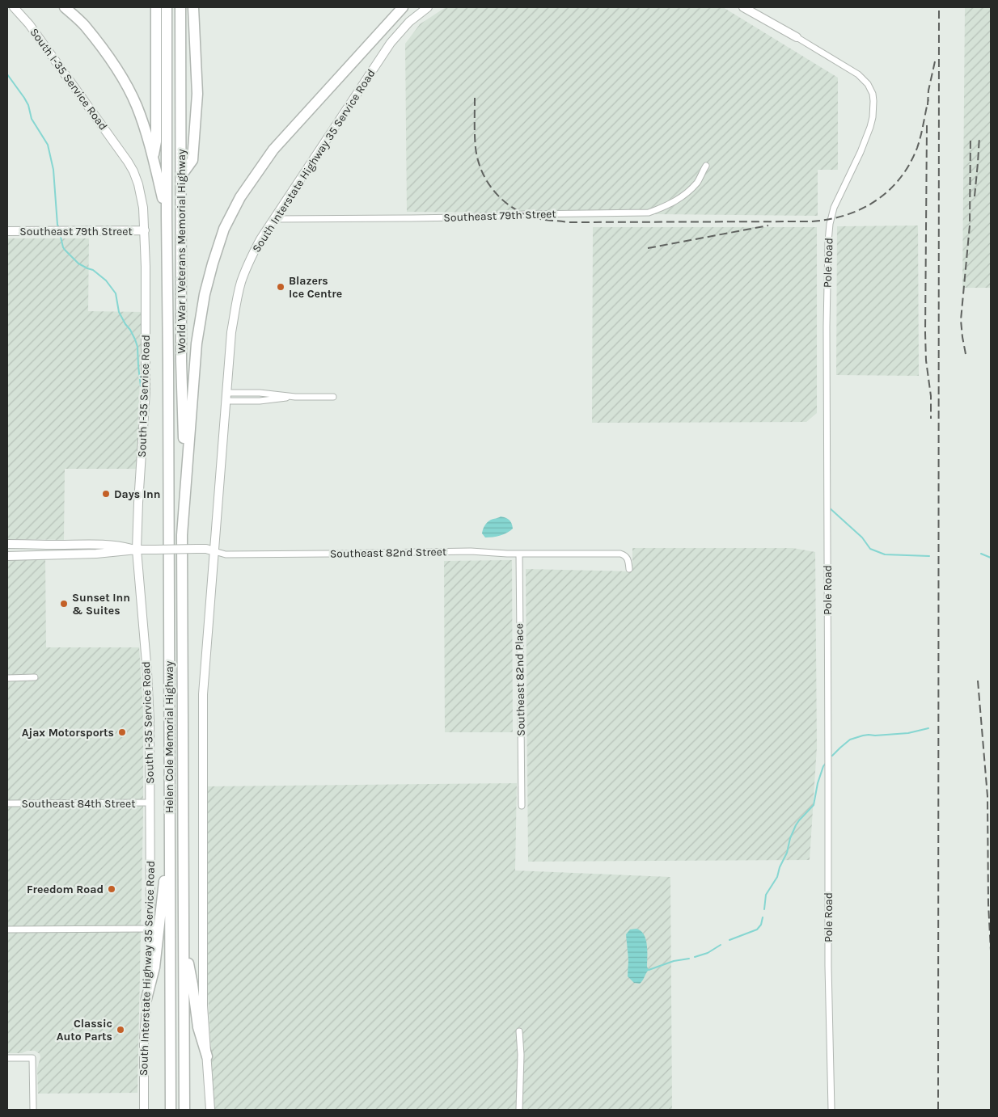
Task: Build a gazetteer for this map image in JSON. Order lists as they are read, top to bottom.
{
  "streets": {
    "highway": ["World War I Veterans Memorial Highway", "Helen Cole Memorial Highway"],
    "main road": [
      "South I-35 Service Road",
      "South Interstate Highway 35 Service Road",
      "Southeast 79th Street",
      "Southeast 82nd Street"
    ],
    "street": ["Pole Road", "Southeast 82nd Place", "Southeast 84th Street"]
  },
  "crossings": [
    ["South I-35 Service Road", "South Interstate Highway 35 Service Road"],
    ["South I-35 Service Road", "Southeast 79th Street"],
    ["South I-35 Service Road", "Southeast 82nd Street"],
    ["South I-35 Service Road", "Southeast 84th Street"],
    ["South Interstate Highway 35 Service Road", "Southeast 79th Street"],
    ["South Interstate Highway 35 Service Road", "Southeast 84th Street"],
    ["World War I Veterans Memorial Highway", "Helen Cole Memorial Highway"],
    ["Southeast 82nd Street", "Southeast 82nd Place"]
  ],
  "places": [
    "Blazers Ice Centre",
    "Days Inn",
    "Sunset Inn & Suites",
    "Ajax Motorsports",
    "Freedom Road",
    "Classic Auto Parts"
  ]
}
